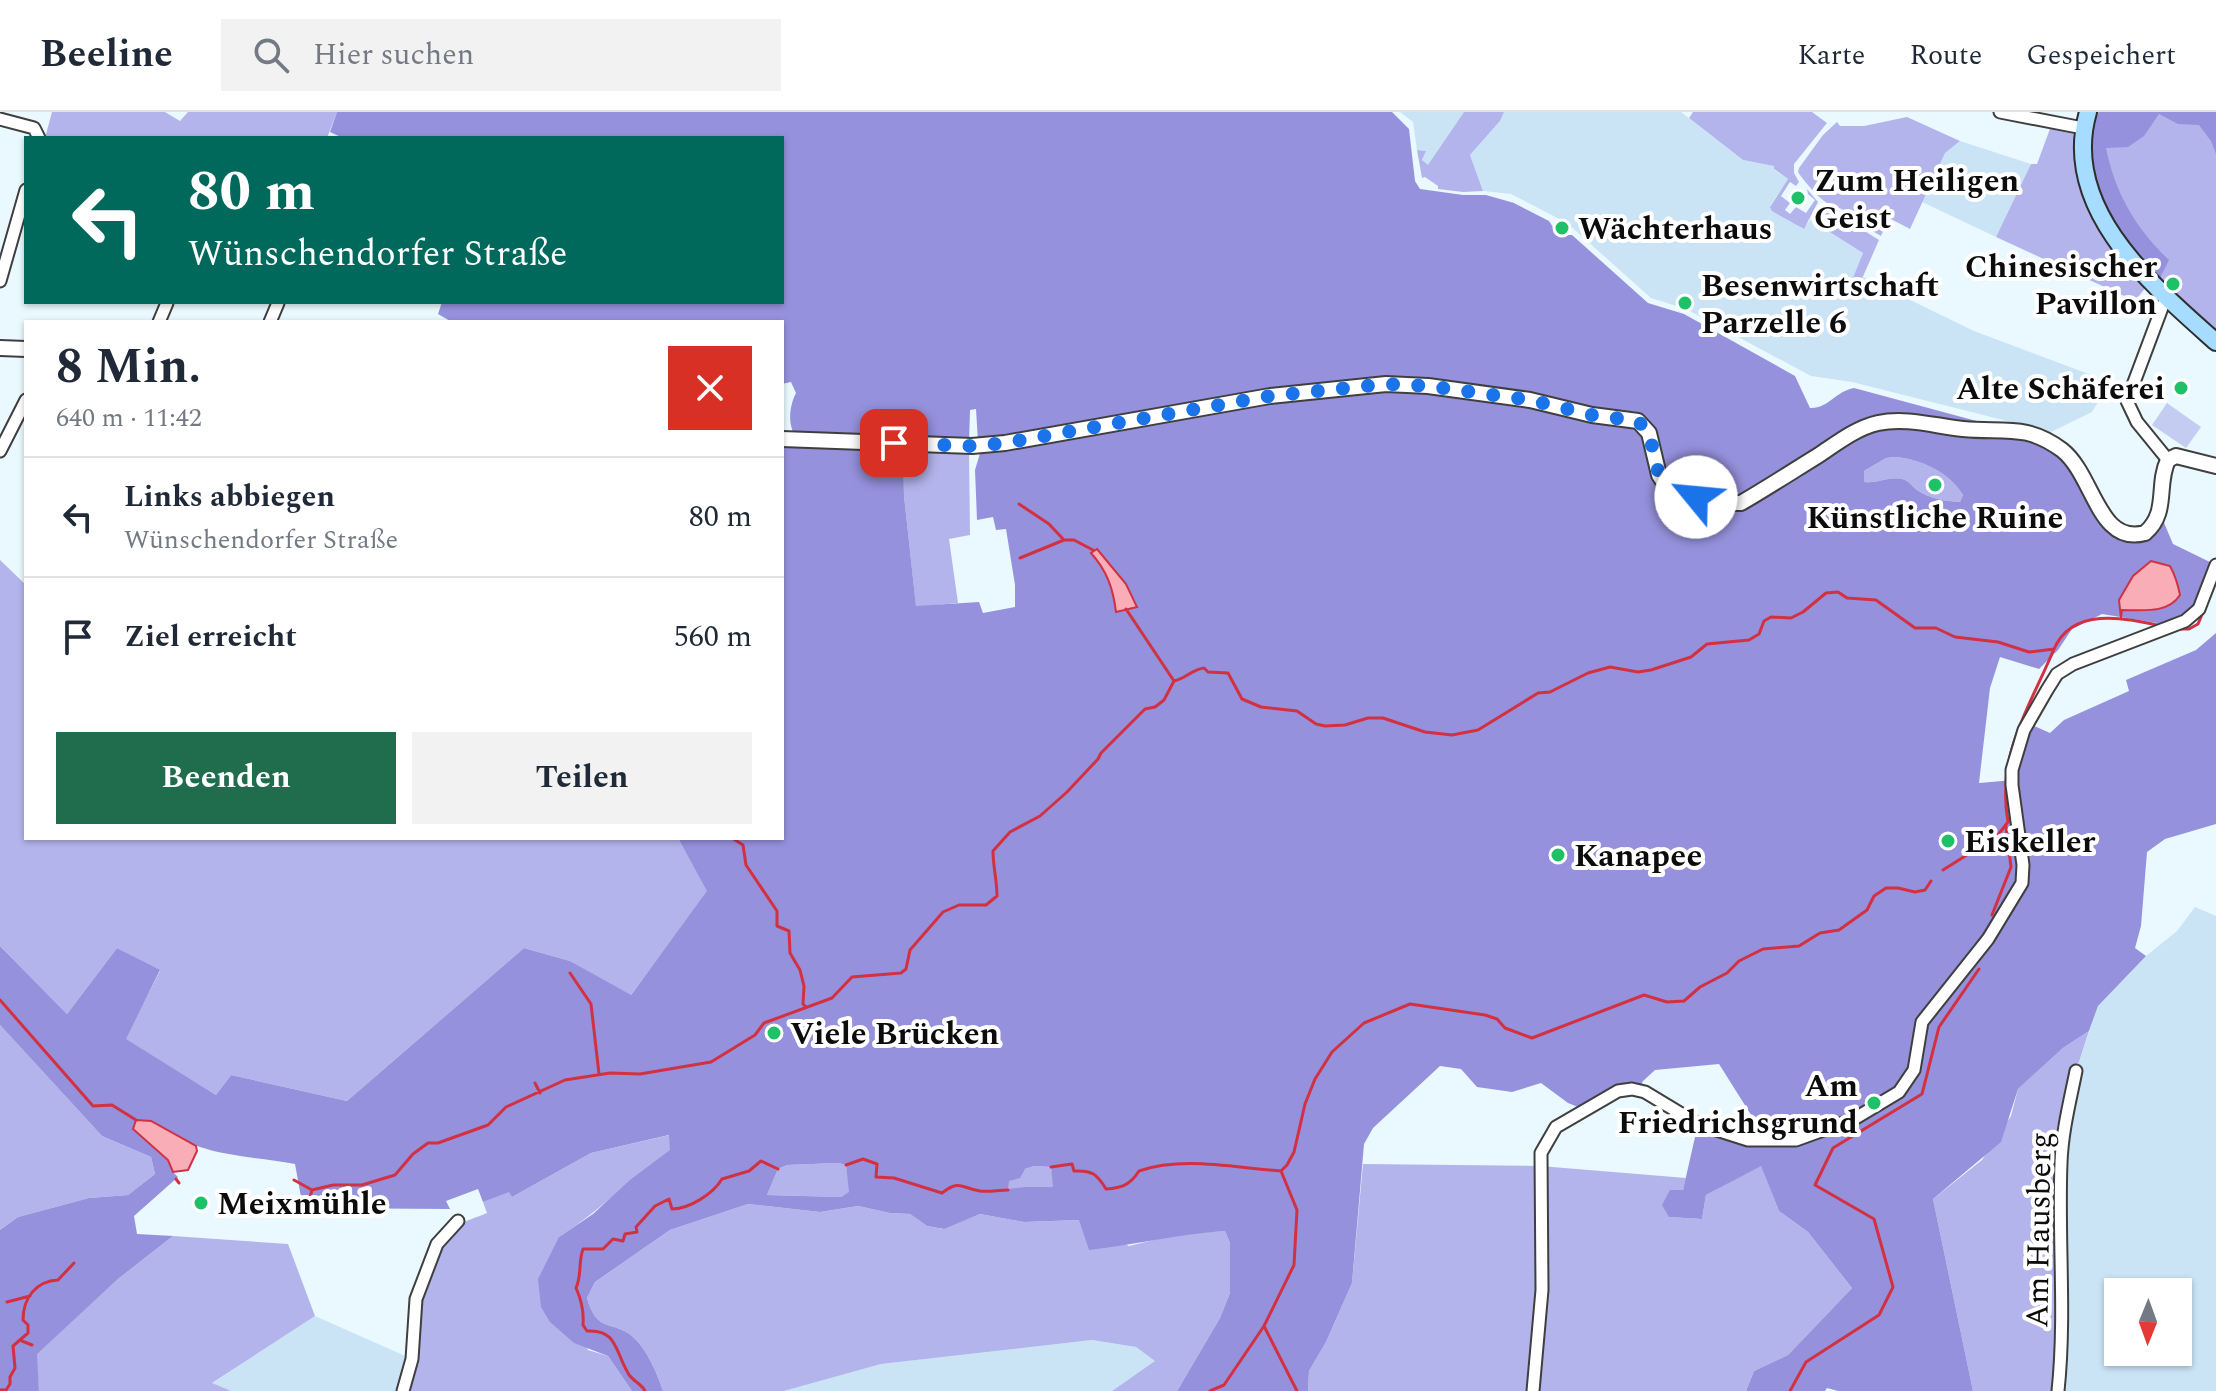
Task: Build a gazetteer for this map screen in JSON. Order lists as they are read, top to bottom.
{
  "streets": {
    "street": ["Am Hausberg"]
  },
  "places": [
    "Zum Heiligen Geist",
    "Wächterhaus",
    "Chinesischer Pavillon",
    "Besenwirtschaft Parzelle 6",
    "Alte Schäferei",
    "Künstliche Ruine",
    "Eiskeller",
    "Kanapee",
    "Viele Brücken",
    "Am Friedrichsgrund",
    "Meixmühle"
  ],
  "north": "bottom",
  "page": {
    "header": "Beeline",
    "search": "Hier suchen",
    "nav": ["Karte", "Route", "Gespeichert"],
    "turn": ["80 m", "Wünschendorfer Straße"],
    "heading": ["8 Min.", "640 m · 11:42"],
    "list": [
      {
        "name": "Links abbiegen",
        "note": "Wünschendorfer Straße",
        "value": "80 m"
      },
      {
        "name": "Ziel erreicht",
        "value": "560 m"
      }
    ],
    "buttons": ["Beenden", "Teilen"]
  }
}
